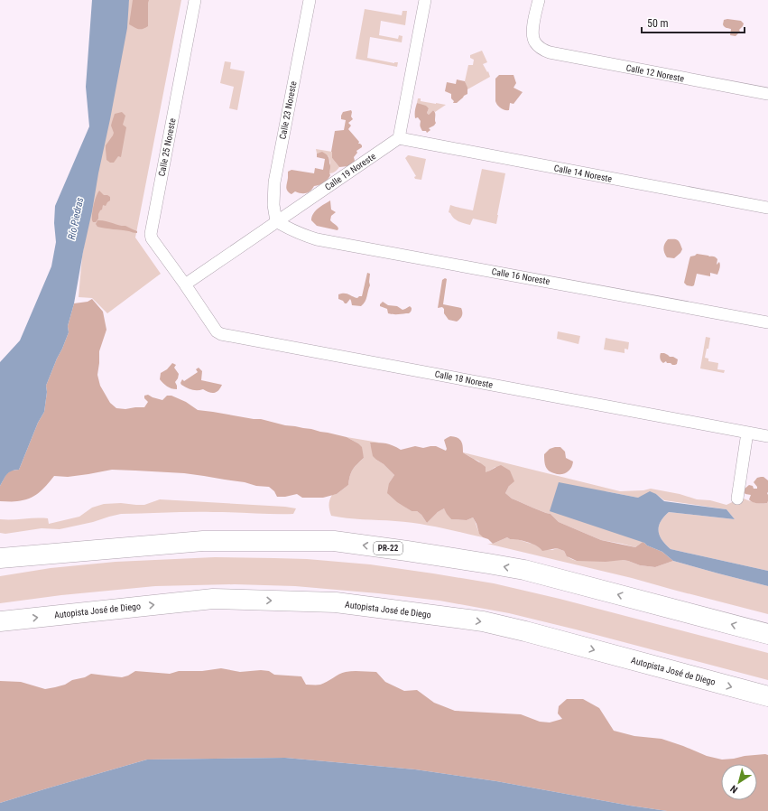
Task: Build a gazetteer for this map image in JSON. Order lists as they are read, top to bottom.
{
  "streets": {
    "highway": ["PR-22", "Autopista José de Diego"],
    "street": [
      "Calle 12 Noreste",
      "Calle 23 Noreste",
      "Calle 25 Noreste",
      "Calle 19 Noreste",
      "Calle 14 Noreste",
      "Calle 16 Noreste",
      "Calle 18 Noreste"
    ]
  },
  "crossings": [
    ["Calle 23 Noreste", "Calle 19 Noreste"],
    ["Calle 23 Noreste", "Calle 16 Noreste"],
    ["Calle 25 Noreste", "Calle 19 Noreste"],
    ["Calle 25 Noreste", "Calle 18 Noreste"],
    ["Calle 19 Noreste", "Calle 14 Noreste"],
    ["Calle 19 Noreste", "Calle 16 Noreste"],
    ["Calle 19 Noreste", "Calle 18 Noreste"]
  ],
  "water": ["Río Piedras"],
  "scale_bar": "50 m",
  "north": "bottom left"
}
